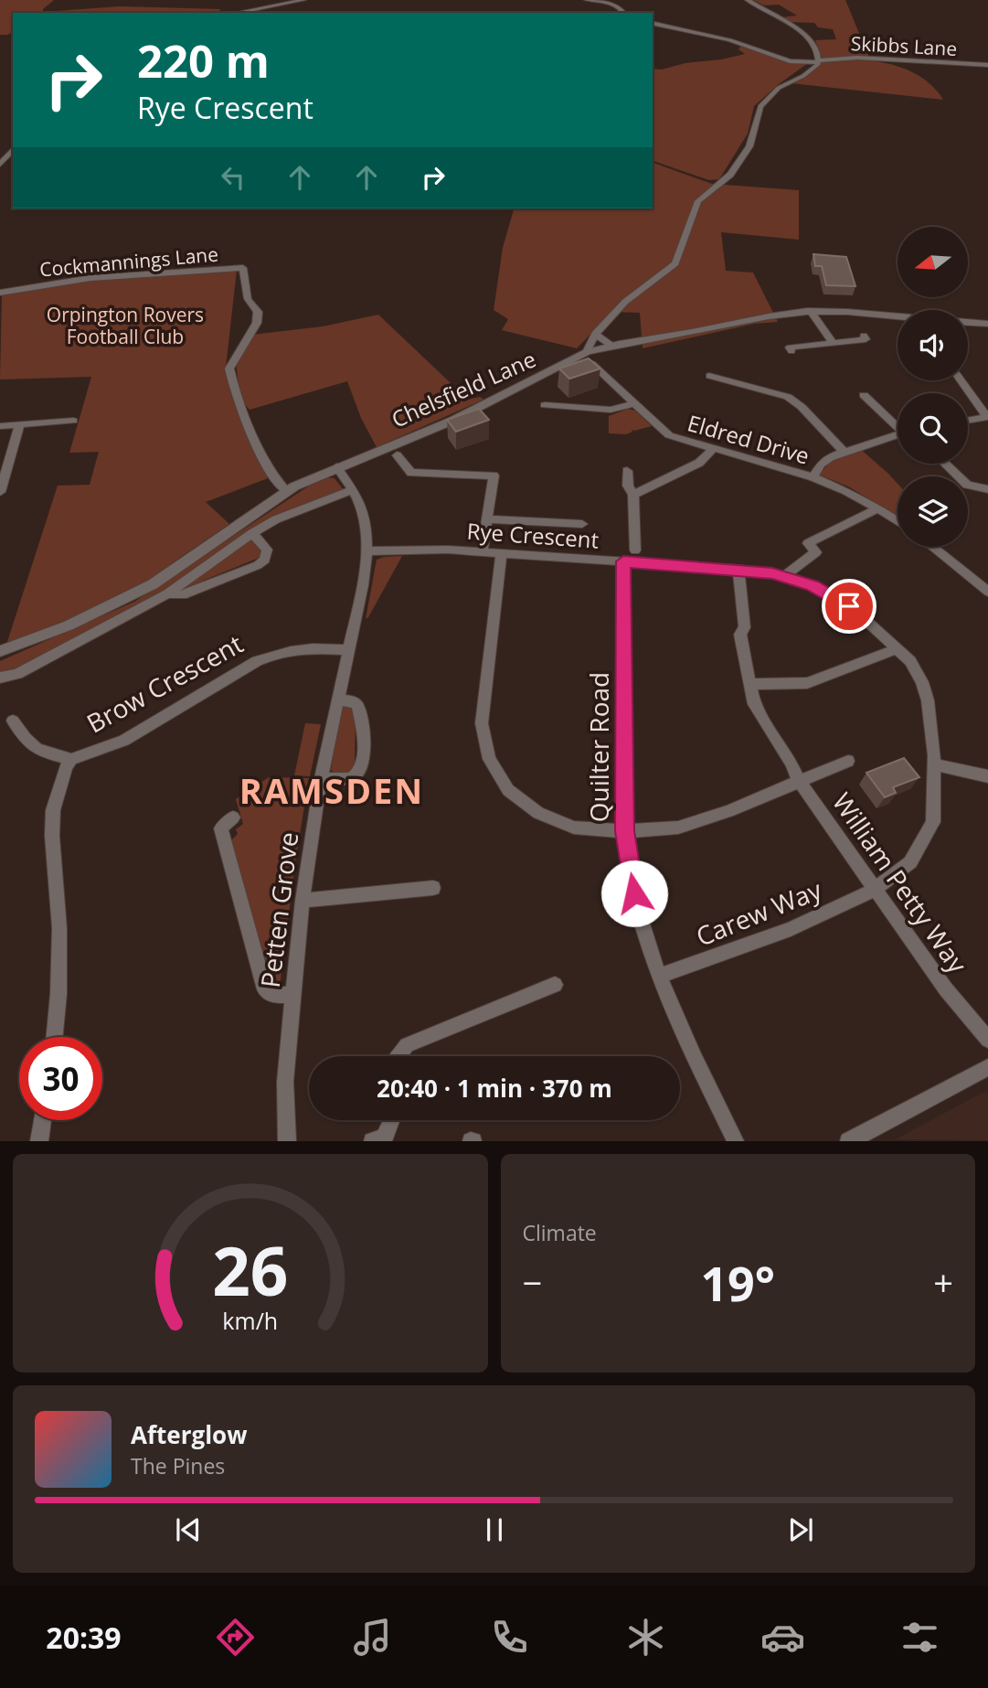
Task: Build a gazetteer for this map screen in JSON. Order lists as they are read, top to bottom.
{
  "streets": {
    "street": [
      "Skibbs Lane",
      "Cockmannings Lane",
      "Chelsfield Lane",
      "Eldred Drive",
      "Rye Crescent",
      "Brow Crescent",
      "Quilter Road",
      "William Petty Way",
      "Petten Grove",
      "Carew Way"
    ]
  },
  "crossings": [
    ["Cockmannings Lane", "Chelsfield Lane"],
    ["Chelsfield Lane", "Petten Grove"],
    ["Rye Crescent", "Quilter Road"],
    ["Rye Crescent", "William Petty Way"],
    ["Rye Crescent", "Petten Grove"],
    ["Rye Crescent", "Carew Way"],
    ["Brow Crescent", "Petten Grove"],
    ["Quilter Road", "Carew Way"],
    ["William Petty Way", "Carew Way"]
  ],
  "districts": ["RAMSDEN"],
  "parks": ["Orpington Rovers Football Club"],
  "north": "left",
  "page": {
    "turn": ["220 m", "Rye Crescent"],
    "limit": "30",
    "trip": "20:40 · 1 min · 370 m",
    "tile": "Climate",
    "heat": ["−", "19°", "+"],
    "song": ["Afterglow", "The Pines"],
    "tabs": "20:39",
    "gauge": ["26", "km/h"]
  }
}
